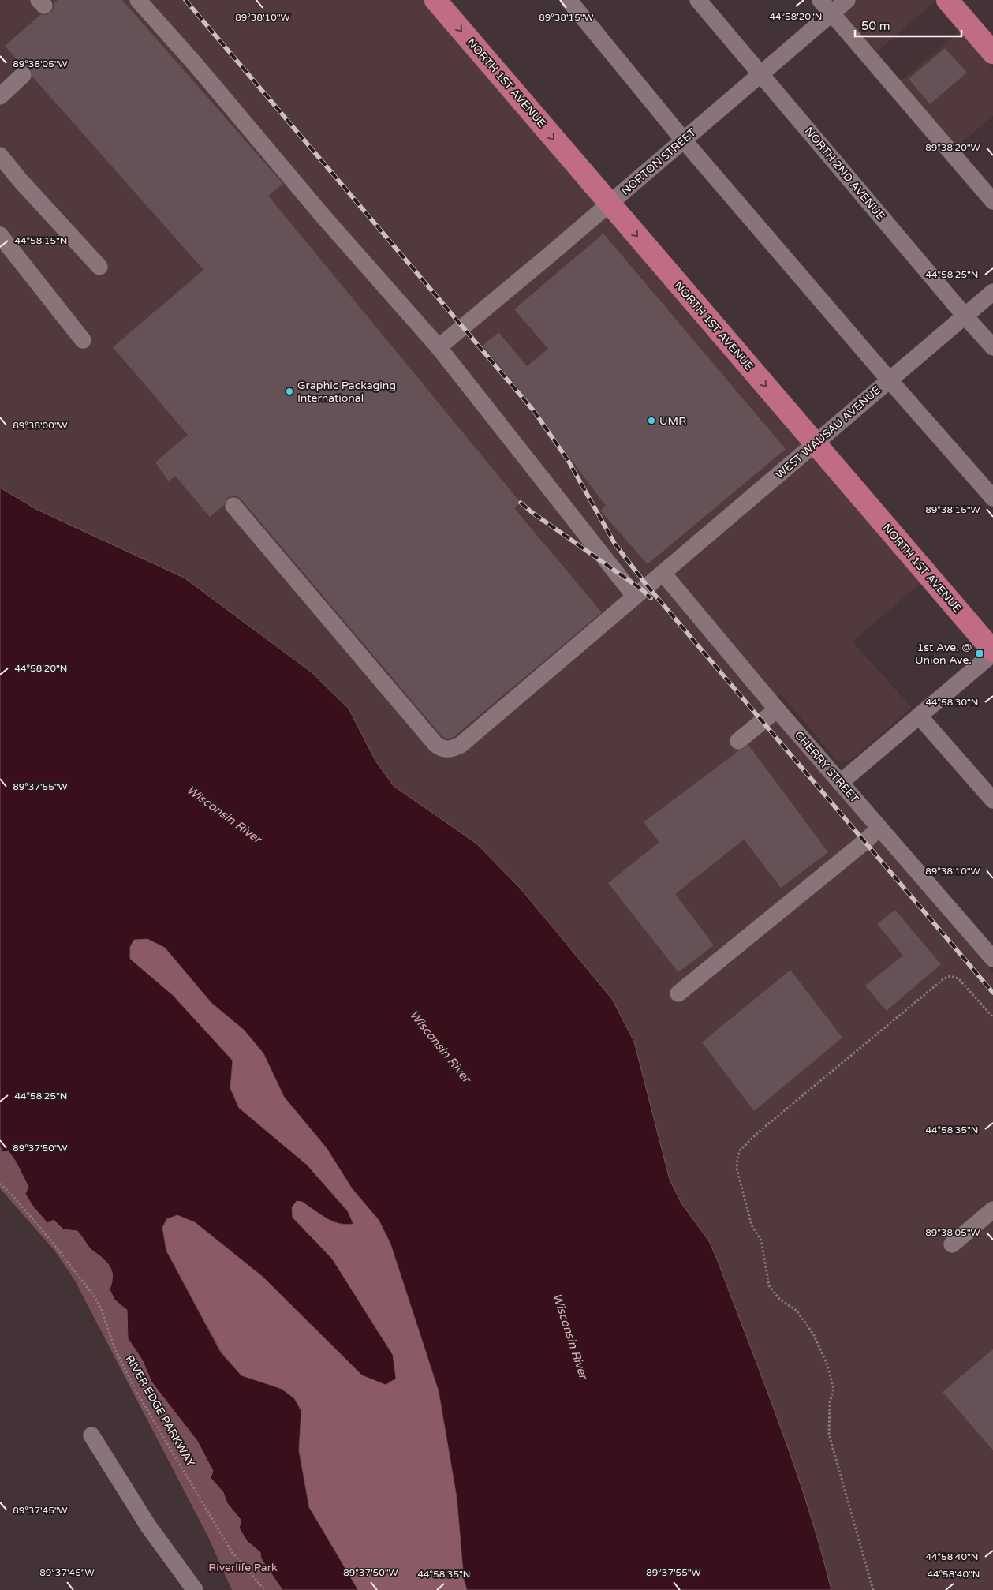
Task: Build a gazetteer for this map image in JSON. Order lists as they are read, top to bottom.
{
  "streets": {
    "main road": ["NORTH 1ST AVENUE"],
    "street": [
      "NORTON STREET",
      "NORTH 2ND AVENUE",
      "WEST WAUSAU AVENUE",
      "CHERRY STREET"
    ],
    "path": ["RIVER EDGE PARKWAY"]
  },
  "crossings": [
    ["NORTH 1ST AVENUE", "NORTON STREET"],
    ["NORTH 1ST AVENUE", "WEST WAUSAU AVENUE"],
    ["NORTON STREET", "NORTH 2ND AVENUE"],
    ["NORTH 2ND AVENUE", "WEST WAUSAU AVENUE"],
    ["WEST WAUSAU AVENUE", "CHERRY STREET"]
  ],
  "one_way": ["NORTH 1ST AVENUE"],
  "water": ["Wisconsin River"],
  "parks": ["Riverlife Park"],
  "places": {
    "other": ["Graphic Packaging International", "UMR"],
    "transit": ["1st Ave. @ Union Ave."]
  },
  "scale_bar": "50 m",
  "coordinates": [
    "44°58'20\"N",
    "89°38'10\"W",
    "89°38'15\"W",
    "89°38'05\"W",
    "89°38'20\"W",
    "44°58'15\"N",
    "44°58'25\"N",
    "89°38'00\"W",
    "44°58'30\"N",
    "89°37'55\"W",
    "44°58'35\"N",
    "89°37'50\"W",
    "89°37'45\"W",
    "44°58'40\"N"
  ]
}
